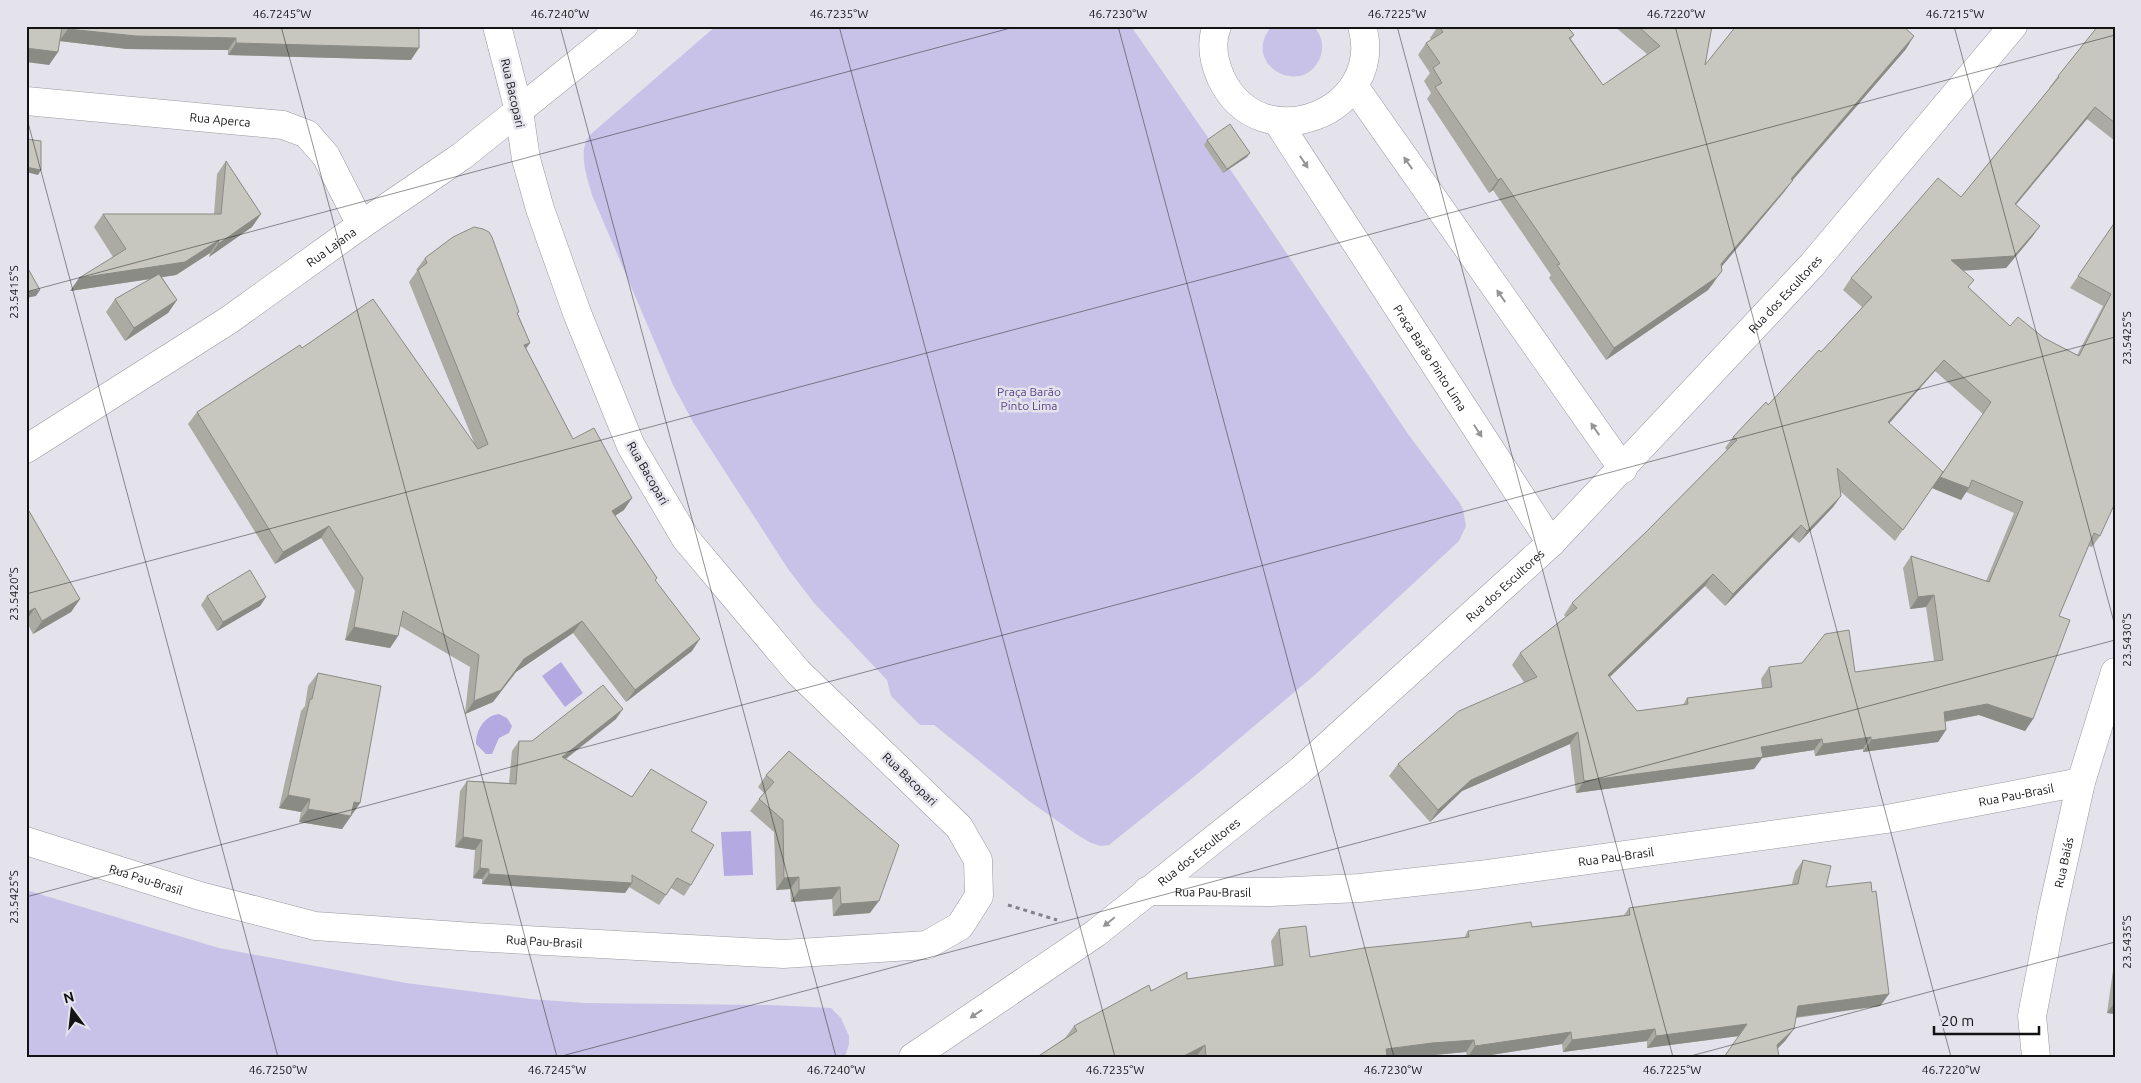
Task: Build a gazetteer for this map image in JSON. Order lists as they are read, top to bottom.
{
  "streets": {
    "street": [
      "Rua Bacopari",
      "Rua Aperca",
      "Rua Laiana",
      "Rua dos Escultores",
      "Praça Barão Pinto Lima",
      "Rua Pau-Brasil",
      "Rua Baiás"
    ]
  },
  "crossings": [
    ["Rua Bacopari", "Rua Laiana"],
    ["Rua Bacopari", "Rua Pau-Brasil"],
    ["Rua Aperca", "Rua Laiana"],
    ["Rua dos Escultores", "Praça Barão Pinto Lima"],
    ["Rua dos Escultores", "Rua Pau-Brasil"],
    ["Rua Pau-Brasil", "Rua Baiás"]
  ],
  "parks": ["Praça Barão Pinto Lima"],
  "scale_bar": "20 m",
  "north": "top",
  "coordinates": [
    "46.7245°W",
    "46.7240°W",
    "46.7235°W",
    "46.7230°W",
    "46.7225°W",
    "46.7220°W",
    "46.7215°W",
    "23.5415°S",
    "23.5425°S",
    "23.5420°S",
    "23.5430°S",
    "23.5435°S",
    "46.7250°W"
  ]
}
